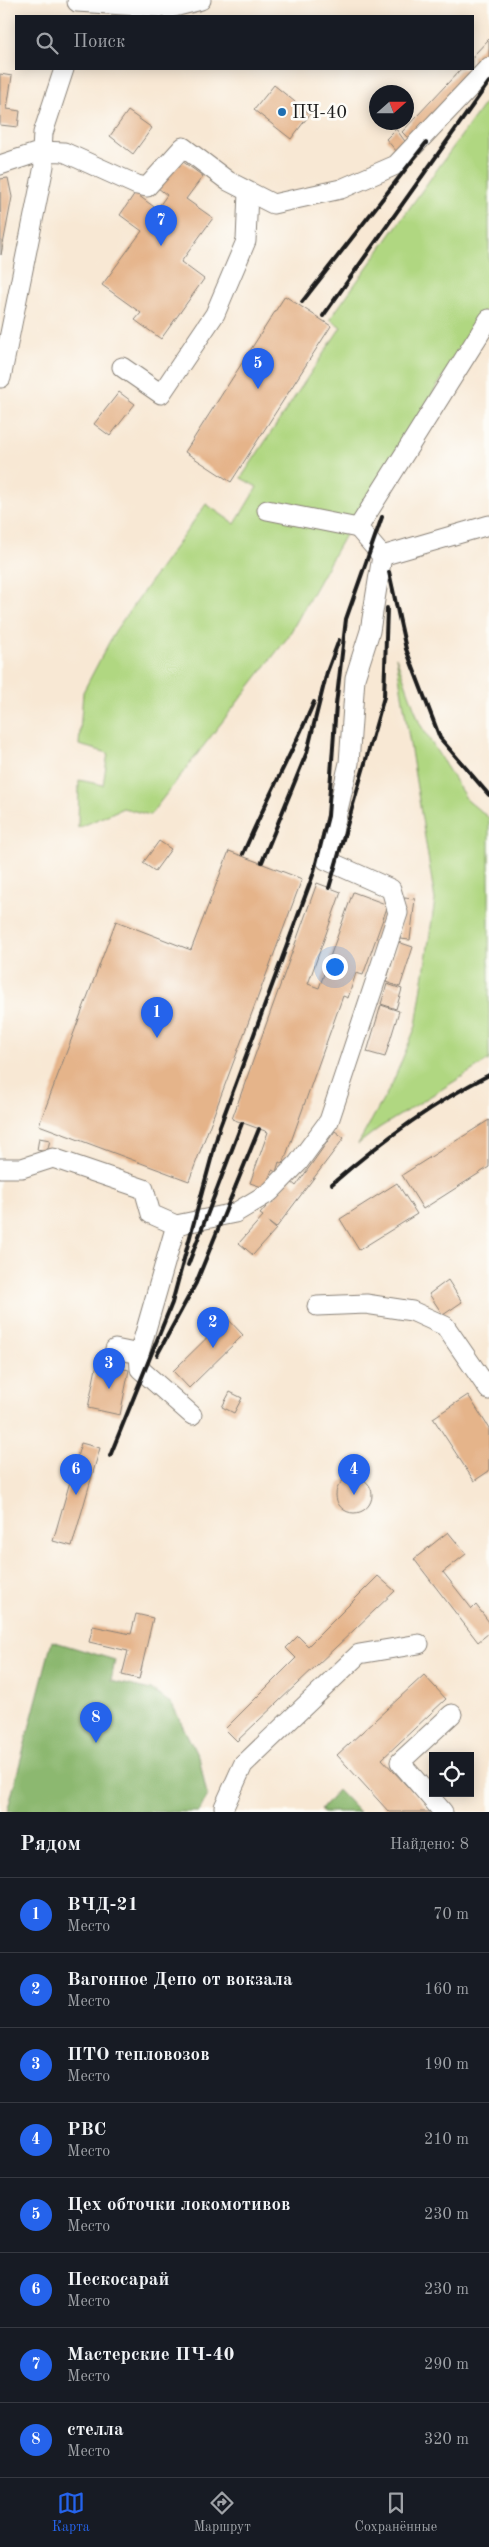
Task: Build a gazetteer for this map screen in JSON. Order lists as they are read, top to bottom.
{
  "places": ["ПЧ-40"],
  "north": "right",
  "page": {
    "search": "Поиск",
    "pins": [
      "7",
      "5",
      "1",
      "2",
      "3",
      "4",
      "6",
      "8"
    ],
    "heading": ["Рядом", "Найдено: 8"],
    "list": [
      {
        "mark": "1",
        "name": "ВЧД-21",
        "note": "Место",
        "value": "70 m"
      },
      {
        "mark": "2",
        "name": "Вагонное Депо от вокзала",
        "note": "Место",
        "value": "160 m"
      },
      {
        "mark": "3",
        "name": "ПТО тепловозов",
        "note": "Место",
        "value": "190 m"
      },
      {
        "mark": "4",
        "name": "РВС",
        "note": "Место",
        "value": "210 m"
      },
      {
        "mark": "5",
        "name": "Цех обточки локомотивов",
        "note": "Место",
        "value": "230 m"
      },
      {
        "mark": "6",
        "name": "Пескосарай",
        "note": "Место",
        "value": "230 m"
      },
      {
        "mark": "7",
        "name": "Мастерские ПЧ-40",
        "note": "Место",
        "value": "290 m"
      },
      {
        "mark": "8",
        "name": "стелла",
        "note": "Место",
        "value": "320 m"
      }
    ],
    "nav": ["Карта", "Маршрут", "Сохранённые"]
  }
}
